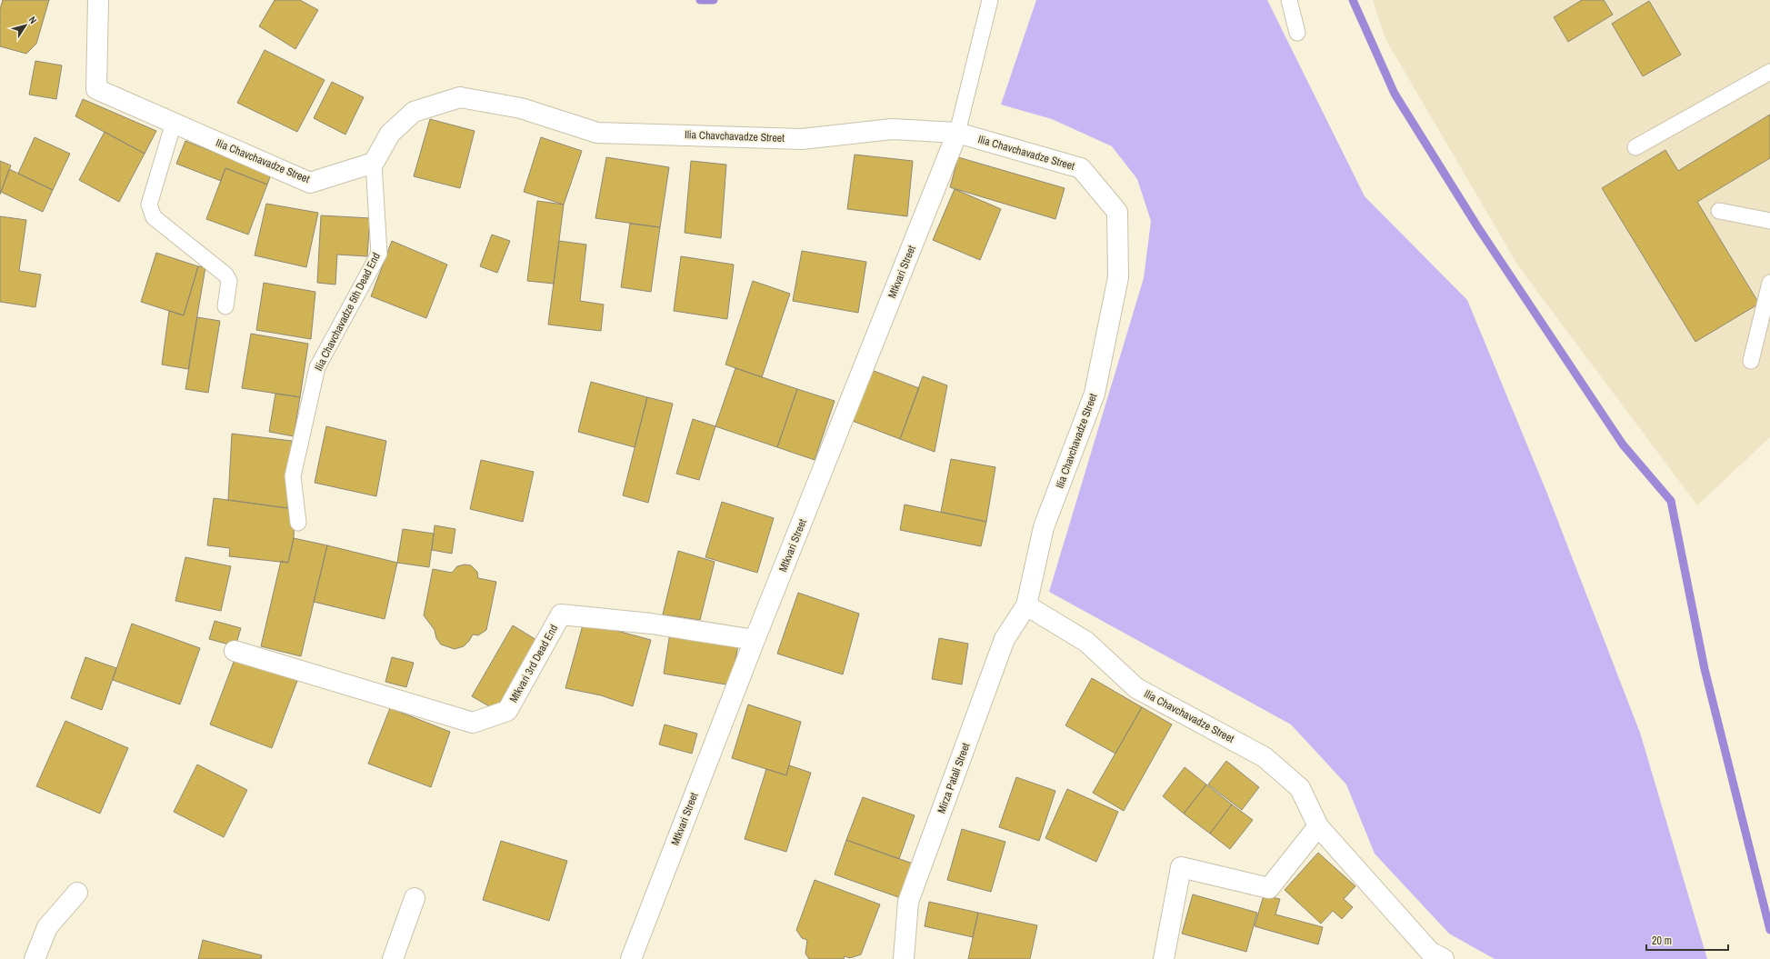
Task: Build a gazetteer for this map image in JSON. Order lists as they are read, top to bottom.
{
  "streets": {
    "street": [
      "Ilia Chavchavadze Street",
      "Mtkvari Street",
      "Mtkvari 3rd Dead End",
      "Mirza Patali Street"
    ],
    "lane": ["Ilia Chavchavadze 5th Dead End"]
  },
  "crossings": [
    ["Ilia Chavchavadze Street", "Mtkvari Street"],
    ["Ilia Chavchavadze Street", "Ilia Chavchavadze 5th Dead End"],
    ["Ilia Chavchavadze Street", "Mirza Patali Street"],
    ["Mtkvari Street", "Mtkvari 3rd Dead End"]
  ],
  "scale_bar": "20 m",
  "north": "top right"
}
